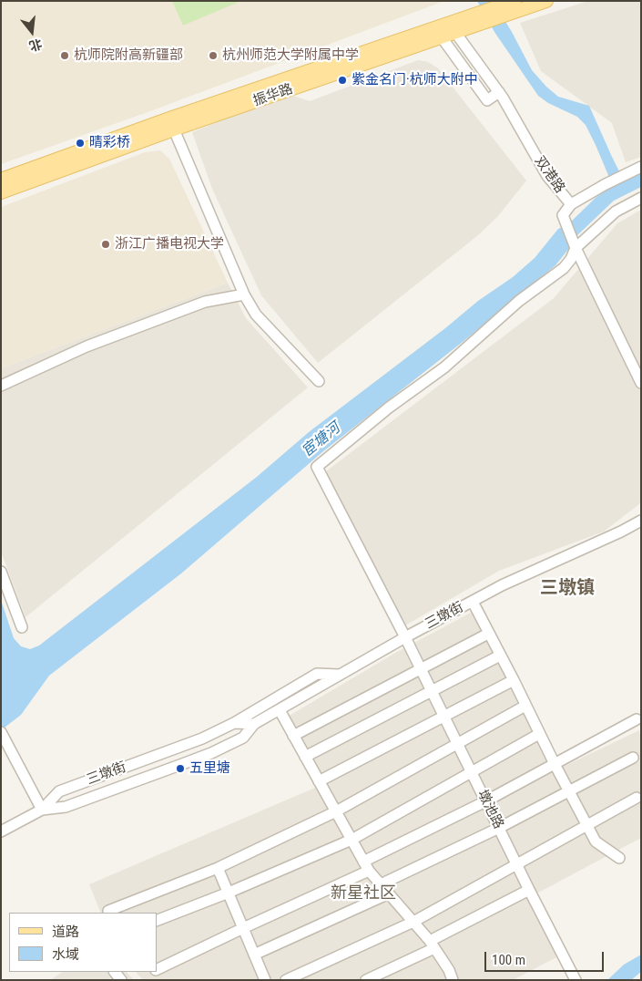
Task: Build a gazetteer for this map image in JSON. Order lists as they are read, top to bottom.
{
  "streets": {
    "main road": ["振华路"],
    "street": ["双港路", "三墩街", "墩池路"]
  },
  "crossings": [
    ["振华路", "双港路"],
    ["双港路", "墩池路"],
    ["三墩街", "墩池路"]
  ],
  "districts": ["三墩镇", "新星社区"],
  "water": ["宦塘河"],
  "places": [
    "杭师院附高新疆部",
    "杭州师范大学附属中学",
    "紫金名门·杭师大附中",
    "晴彩桥",
    "浙江广播电视大学",
    "五里塘"
  ],
  "legend": ["道路", "水域"],
  "scale_bar": "100 m",
  "north": "bottom"
}
